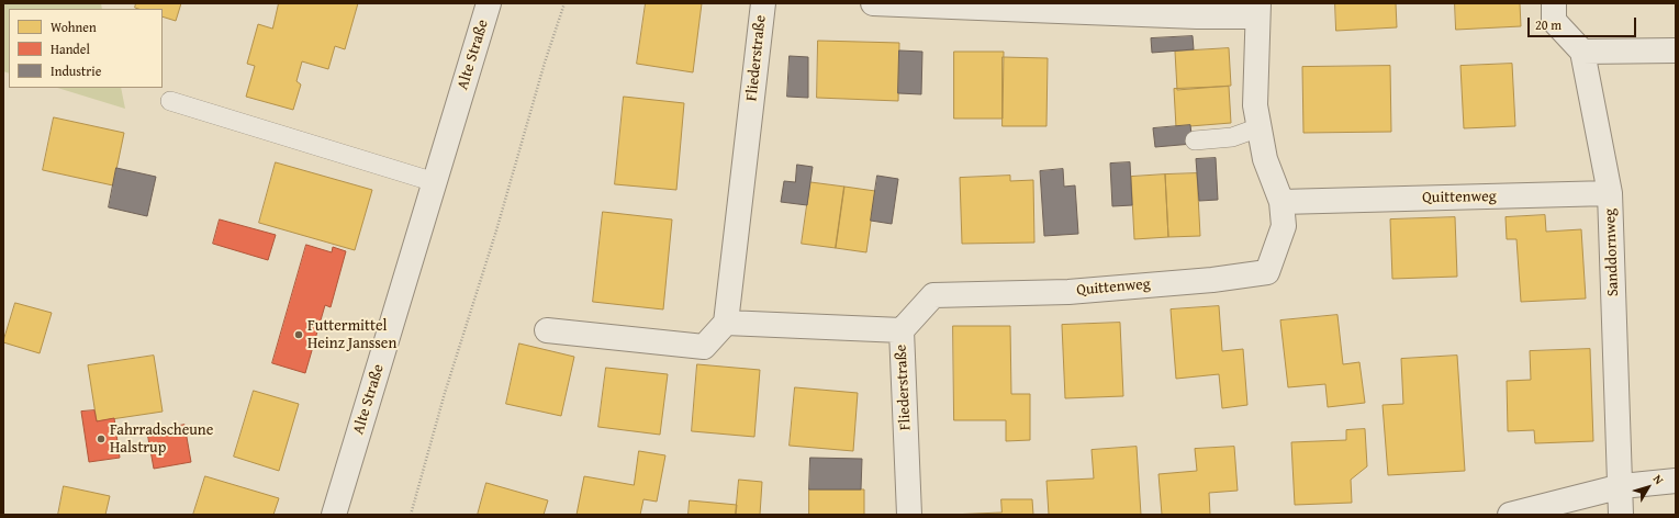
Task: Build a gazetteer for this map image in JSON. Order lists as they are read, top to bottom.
{
  "streets": {
    "street": [
      "Alte Straße",
      "Fliederstraße",
      "Quittenweg",
      "Sanddornweg"
    ]
  },
  "crossings": [
    ["Fliederstraße", "Quittenweg"],
    ["Quittenweg", "Sanddornweg"]
  ],
  "places": ["Futtermittel Heinz Janssen", "Fahrradscheune Halstrup"],
  "legend": ["Wohnen", "Handel", "Industrie"],
  "scale_bar": "20 m",
  "north": "top right"
}
